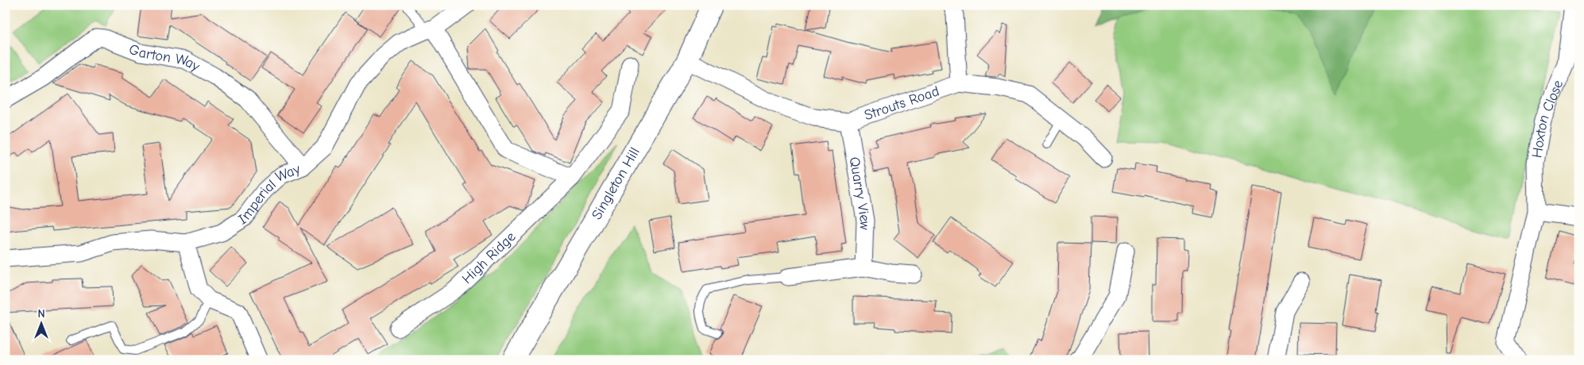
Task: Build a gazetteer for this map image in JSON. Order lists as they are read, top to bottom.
{
  "streets": {
    "street": [
      "Garton Way",
      "Strouts Road",
      "Hoxton Close",
      "Singleton Hill",
      "Imperial Way",
      "Quarry View",
      "High Ridge"
    ]
  },
  "crossings": [
    ["Garton Way", "Imperial Way"],
    ["Strouts Road", "Singleton Hill"],
    ["Strouts Road", "Quarry View"]
  ],
  "north": "top"
}
